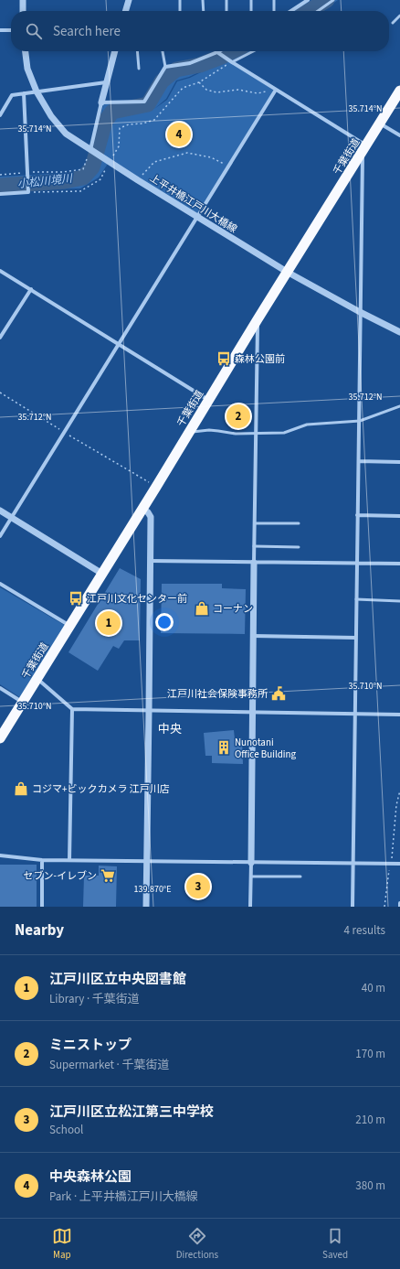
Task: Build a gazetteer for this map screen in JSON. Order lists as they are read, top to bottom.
{
  "streets": {
    "highway": ["千葉街道"],
    "street": ["上平井橋江戸川大橋線"]
  },
  "crossings": [
    ["千葉街道", "上平井橋江戸川大橋線"]
  ],
  "districts": ["中央"],
  "water": ["小松川境川"],
  "places": {
    "bus stop": ["森林公園前", "江戸川文化センター前"],
    "shop": ["コーナン", "コジマ+ビックカメラ 江戸川店"],
    "public building": ["江戸川社会保険事務所"],
    "building": ["Nunotani Office Building"],
    "supermarket": ["セブン-イレブン"]
  },
  "page": {
    "search": "Search here",
    "pins": [
      "4",
      "2",
      "1",
      "3"
    ],
    "heading": ["Nearby", "4 results"],
    "list": [
      {
        "mark": "1",
        "name": "江戸川区立中央図書館",
        "note": "Library · 千葉街道",
        "value": "40 m"
      },
      {
        "mark": "2",
        "name": "ミニストップ",
        "note": "Supermarket · 千葉街道",
        "value": "170 m"
      },
      {
        "mark": "3",
        "name": "江戸川区立松江第三中学校",
        "note": "School",
        "value": "210 m"
      },
      {
        "mark": "4",
        "name": "中央森林公園",
        "note": "Park · 上平井橋江戸川大橋線",
        "value": "380 m"
      }
    ],
    "nav": ["Map", "Directions", "Saved"]
  },
  "coordinates": [
    "35.714°N",
    "35.712°N",
    "35.710°N",
    "139.870°E"
  ]
}
